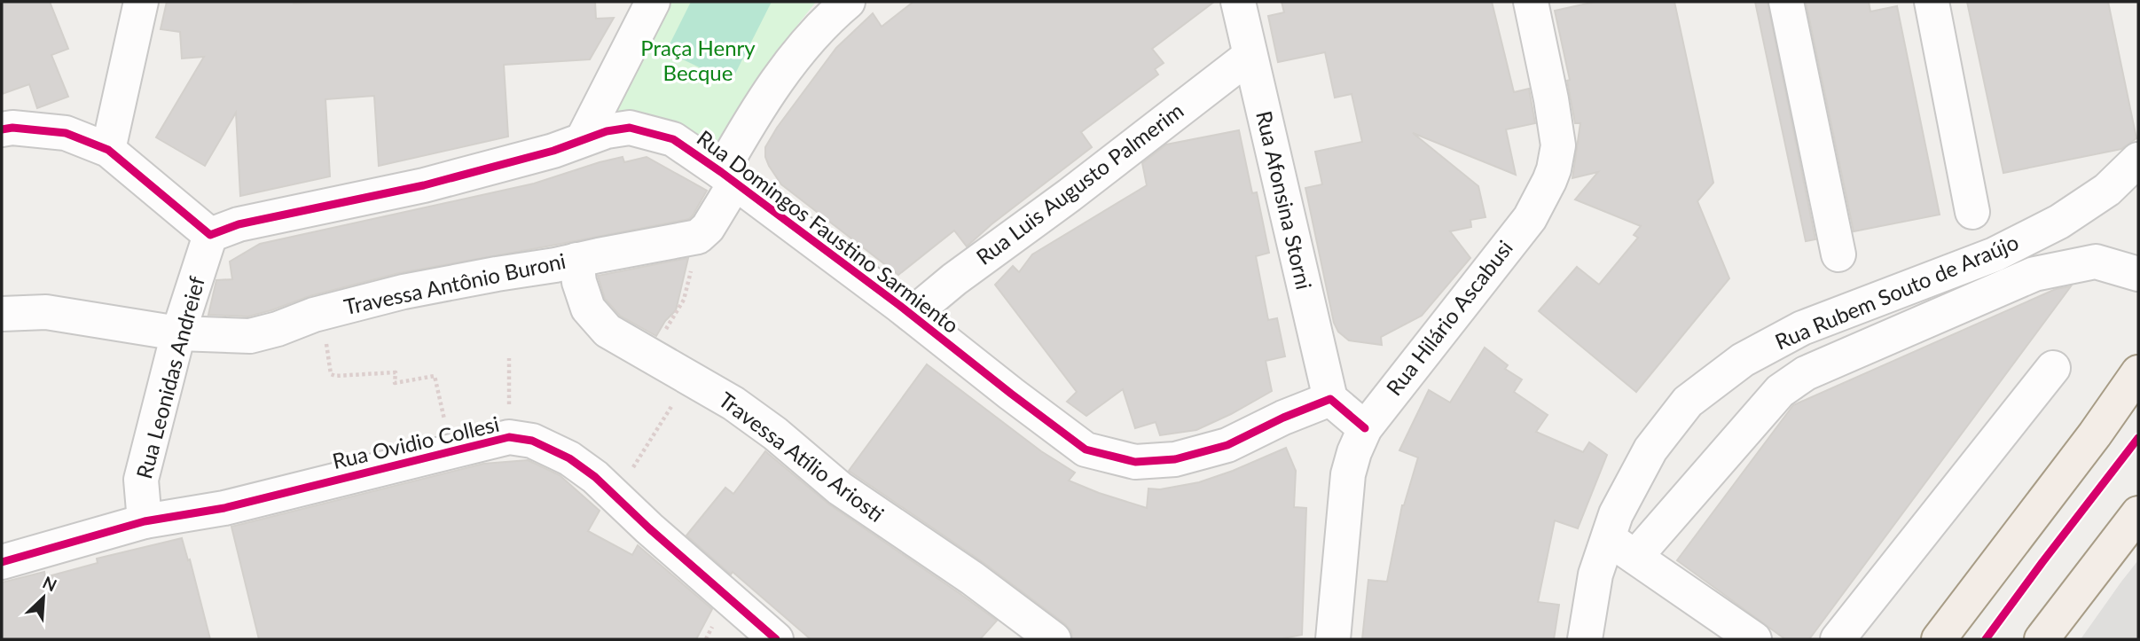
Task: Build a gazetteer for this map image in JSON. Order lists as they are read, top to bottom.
{
  "streets": {
    "street": [
      "Rua Luis Augusto Palmerim",
      "Rua Afonsina Storni",
      "Rua Domingos Faustino Sarmiento",
      "Travessa Antônio Buroni",
      "Rua Rubem Souto de Araújo",
      "Rua Hilário Ascabusi",
      "Rua Leonidas Andreief",
      "Rua Ovidio Collesi",
      "Travessa Atílio Ariosti"
    ]
  },
  "crossings": [
    ["Rua Luis Augusto Palmerim", "Rua Afonsina Storni"],
    ["Rua Luis Augusto Palmerim", "Rua Domingos Faustino Sarmiento"],
    ["Rua Afonsina Storni", "Rua Domingos Faustino Sarmiento"],
    ["Rua Domingos Faustino Sarmiento", "Rua Leonidas Andreief"],
    ["Travessa Antônio Buroni", "Rua Leonidas Andreief"],
    ["Travessa Antônio Buroni", "Travessa Atílio Ariosti"],
    ["Rua Leonidas Andreief", "Rua Ovidio Collesi"]
  ],
  "parks": ["Praça Henry Becque"],
  "north": "top right"
}
